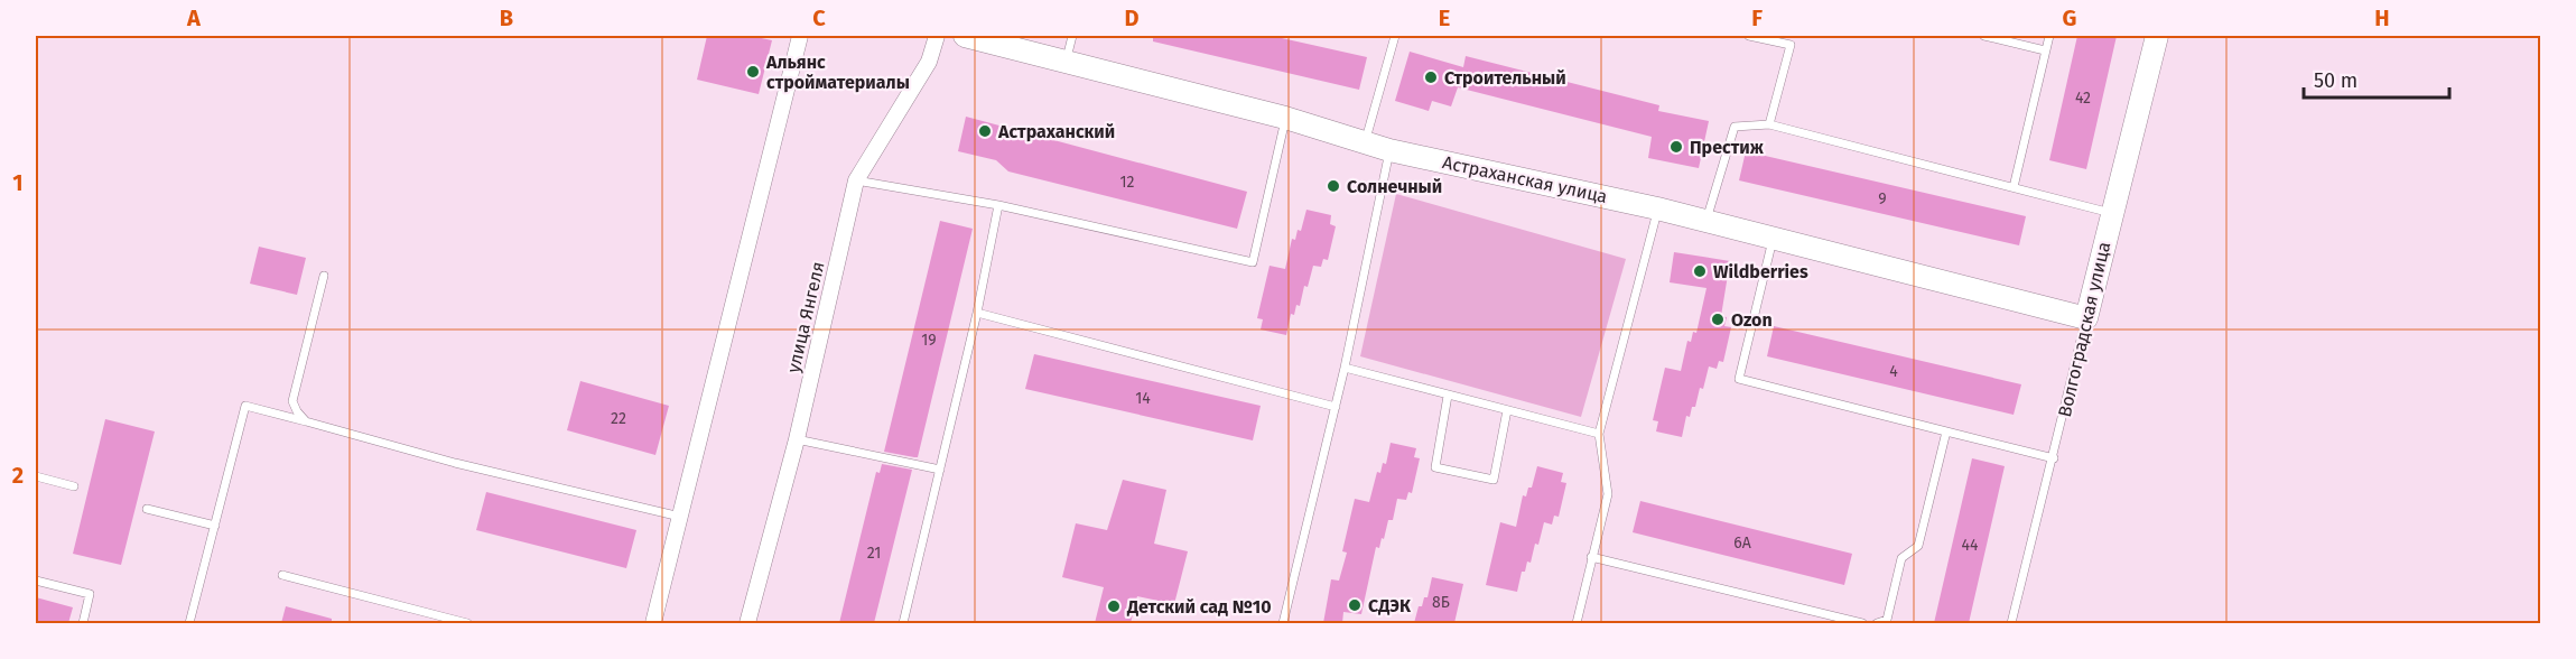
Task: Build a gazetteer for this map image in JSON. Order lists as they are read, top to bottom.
{
  "streets": {
    "street": ["Астраханская улица", "улица Янгеля", "Волгоградская улица"]
  },
  "crossings": [
    ["Астраханская улица", "Волгоградская улица"]
  ],
  "places": [
    "Альянс стройматериалы",
    "Строительный",
    "Астраханский",
    "Престиж",
    "Солнечный",
    "Wildberries",
    "Ozon",
    "СДЭК",
    "Детский сад №10"
  ],
  "house_numbers": [
    "42",
    "12",
    "9",
    "19",
    "4",
    "14",
    "22",
    "6А",
    "44",
    "21",
    "8Б"
  ],
  "scale_bar": "50 m",
  "grid": {
    "columns": [
      "A",
      "B",
      "C",
      "D",
      "E",
      "F",
      "G",
      "H"
    ],
    "rows": ["1", "2"]
  }
}
